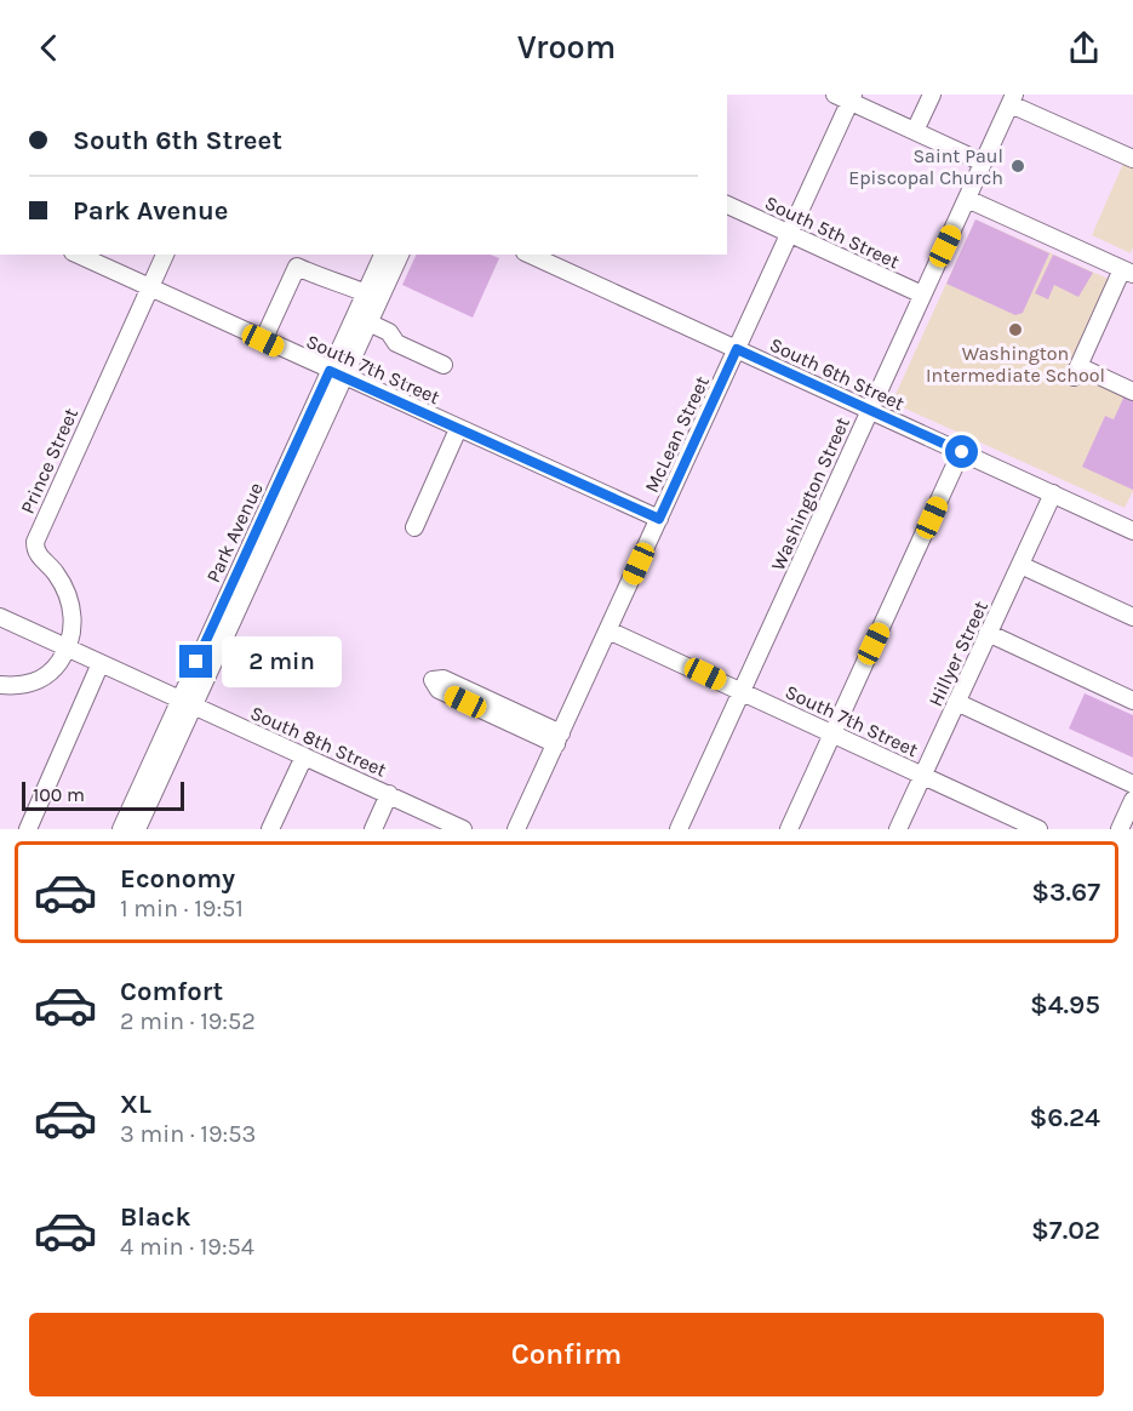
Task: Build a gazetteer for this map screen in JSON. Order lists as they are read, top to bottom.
{
  "streets": {
    "street": [
      "South 5th Street",
      "South 7th Street",
      "South 6th Street",
      "McLean Street",
      "Prince Street",
      "Washington Street",
      "Park Avenue",
      "Hillyer Street",
      "South 8th Street"
    ]
  },
  "crossings": [
    ["South 5th Street", "McLean Street"],
    ["South 5th Street", "Washington Street"],
    ["South 7th Street", "McLean Street"],
    ["South 7th Street", "Prince Street"],
    ["South 7th Street", "Washington Street"],
    ["South 7th Street", "Park Avenue"],
    ["South 7th Street", "Hillyer Street"],
    ["South 6th Street", "McLean Street"],
    ["South 6th Street", "Washington Street"],
    ["South 6th Street", "Hillyer Street"],
    ["Prince Street", "South 8th Street"],
    ["Park Avenue", "South 8th Street"]
  ],
  "places": ["Saint Paul Episcopal Church", "Washington Intermediate School"],
  "scale_bar": "100 m",
  "page": {
    "header": "Vroom",
    "banner": ["South 6th Street", "Park Avenue"],
    "bubble": "2 min",
    "scale": "100 m",
    "list": [
      {
        "name": "Economy",
        "note": "1 min · 19:51",
        "value": "$3.67"
      },
      {
        "name": "Comfort",
        "note": "2 min · 19:52",
        "value": "$4.95"
      },
      {
        "name": "XL",
        "note": "3 min · 19:53",
        "value": "$6.24"
      },
      {
        "name": "Black",
        "note": "4 min · 19:54",
        "value": "$7.02"
      }
    ],
    "buttons": "Confirm"
  }
}
